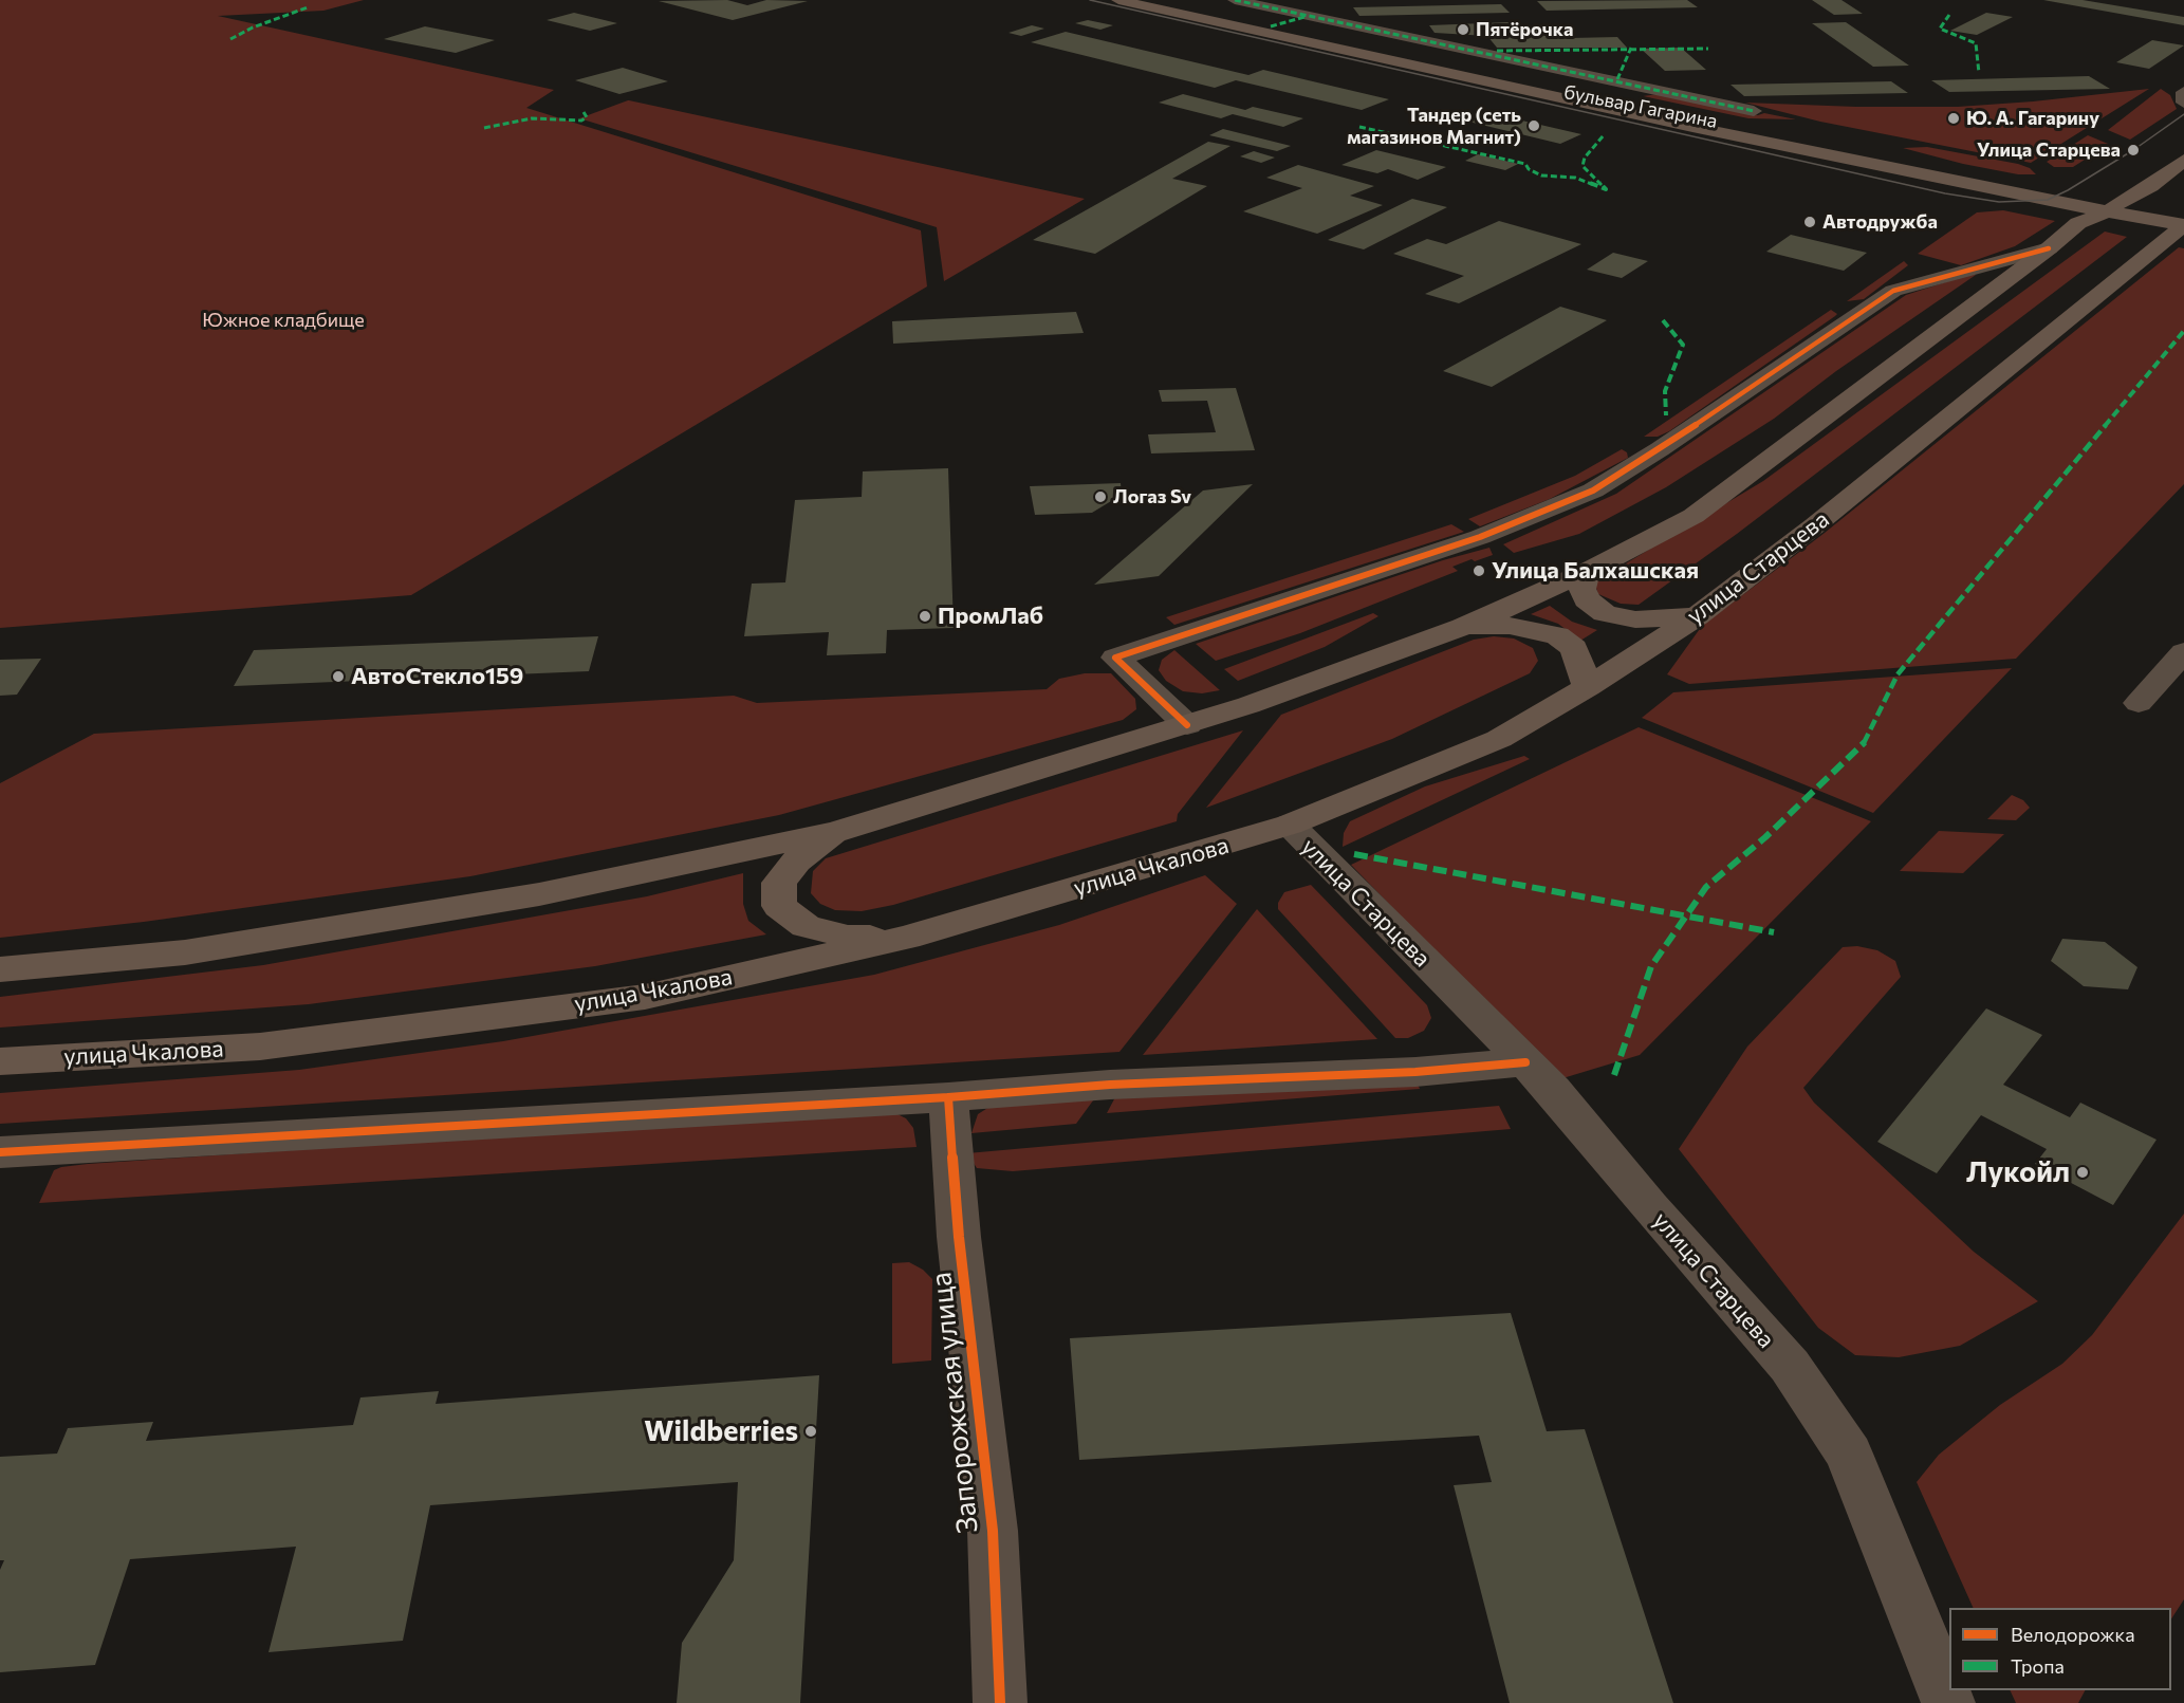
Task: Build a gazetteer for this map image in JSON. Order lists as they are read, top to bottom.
{
  "streets": {
    "main road": ["бульвар Гагарина", "улица Старцева", "улица Чкалова"],
    "street": ["Запорожская улица"]
  },
  "crossings": [
    ["улица Старцева", "улица Чкалова"]
  ],
  "parks": ["Южное кладбище"],
  "places": [
    "Пятёрочка",
    "Ю. А. Гагарину",
    "Тандер (сеть магазинов Магнит)",
    "Улица Старцева",
    "Автодружба",
    "Логаз Sv",
    "Улица Балхашская",
    "ПромЛаб",
    "АвтоСтекло159",
    "Лукойл",
    "Wildberries"
  ],
  "legend": ["Велодорожка", "Тропа"]
}
